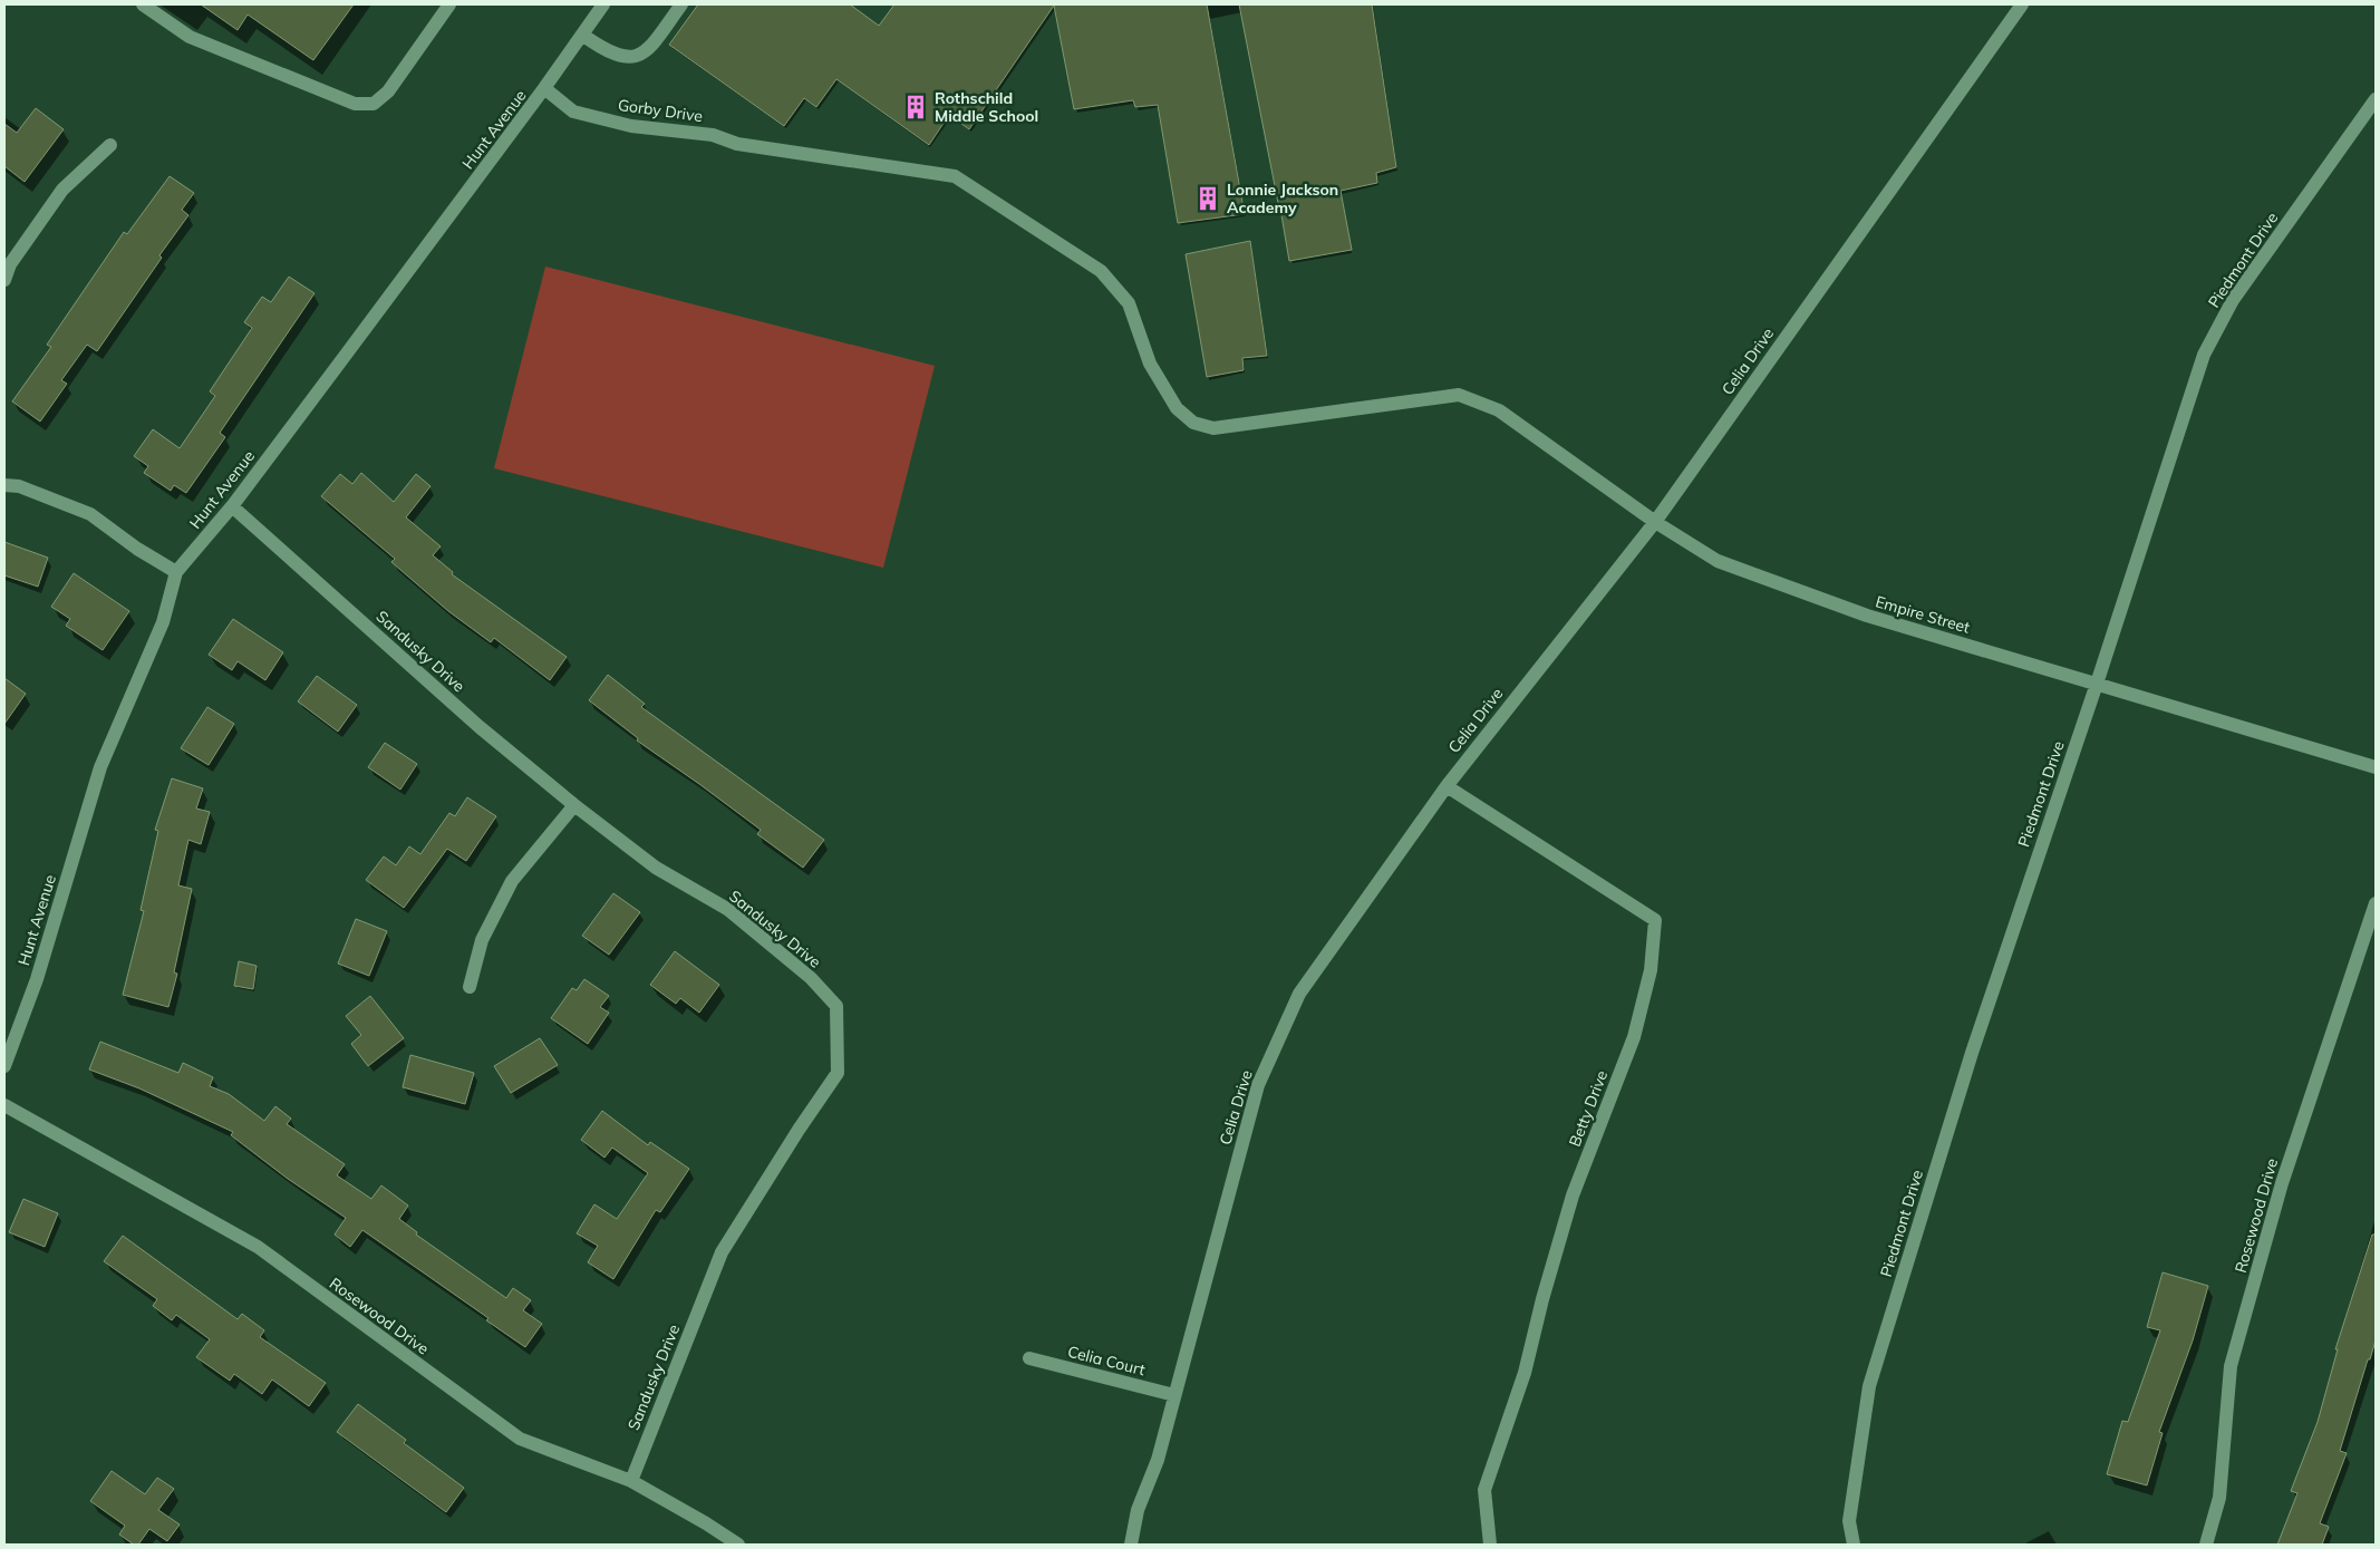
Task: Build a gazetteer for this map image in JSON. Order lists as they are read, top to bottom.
{
  "streets": {
    "street": [
      "Gorby Drive",
      "Hunt Avenue",
      "Piedmont Drive",
      "Celia Drive",
      "Empire Street",
      "Sandusky Drive",
      "Betty Drive",
      "Rosewood Drive",
      "Celia Court"
    ]
  },
  "crossings": [
    ["Gorby Drive", "Hunt Avenue"],
    ["Gorby Drive", "Empire Street"],
    ["Hunt Avenue", "Sandusky Drive"],
    ["Piedmont Drive", "Empire Street"],
    ["Celia Drive", "Empire Street"],
    ["Celia Drive", "Betty Drive"],
    ["Celia Drive", "Celia Court"],
    ["Sandusky Drive", "Rosewood Drive"]
  ],
  "places": {
    "building": ["Rothschild Middle School", "Lonnie Jackson Academy"]
  }
}
